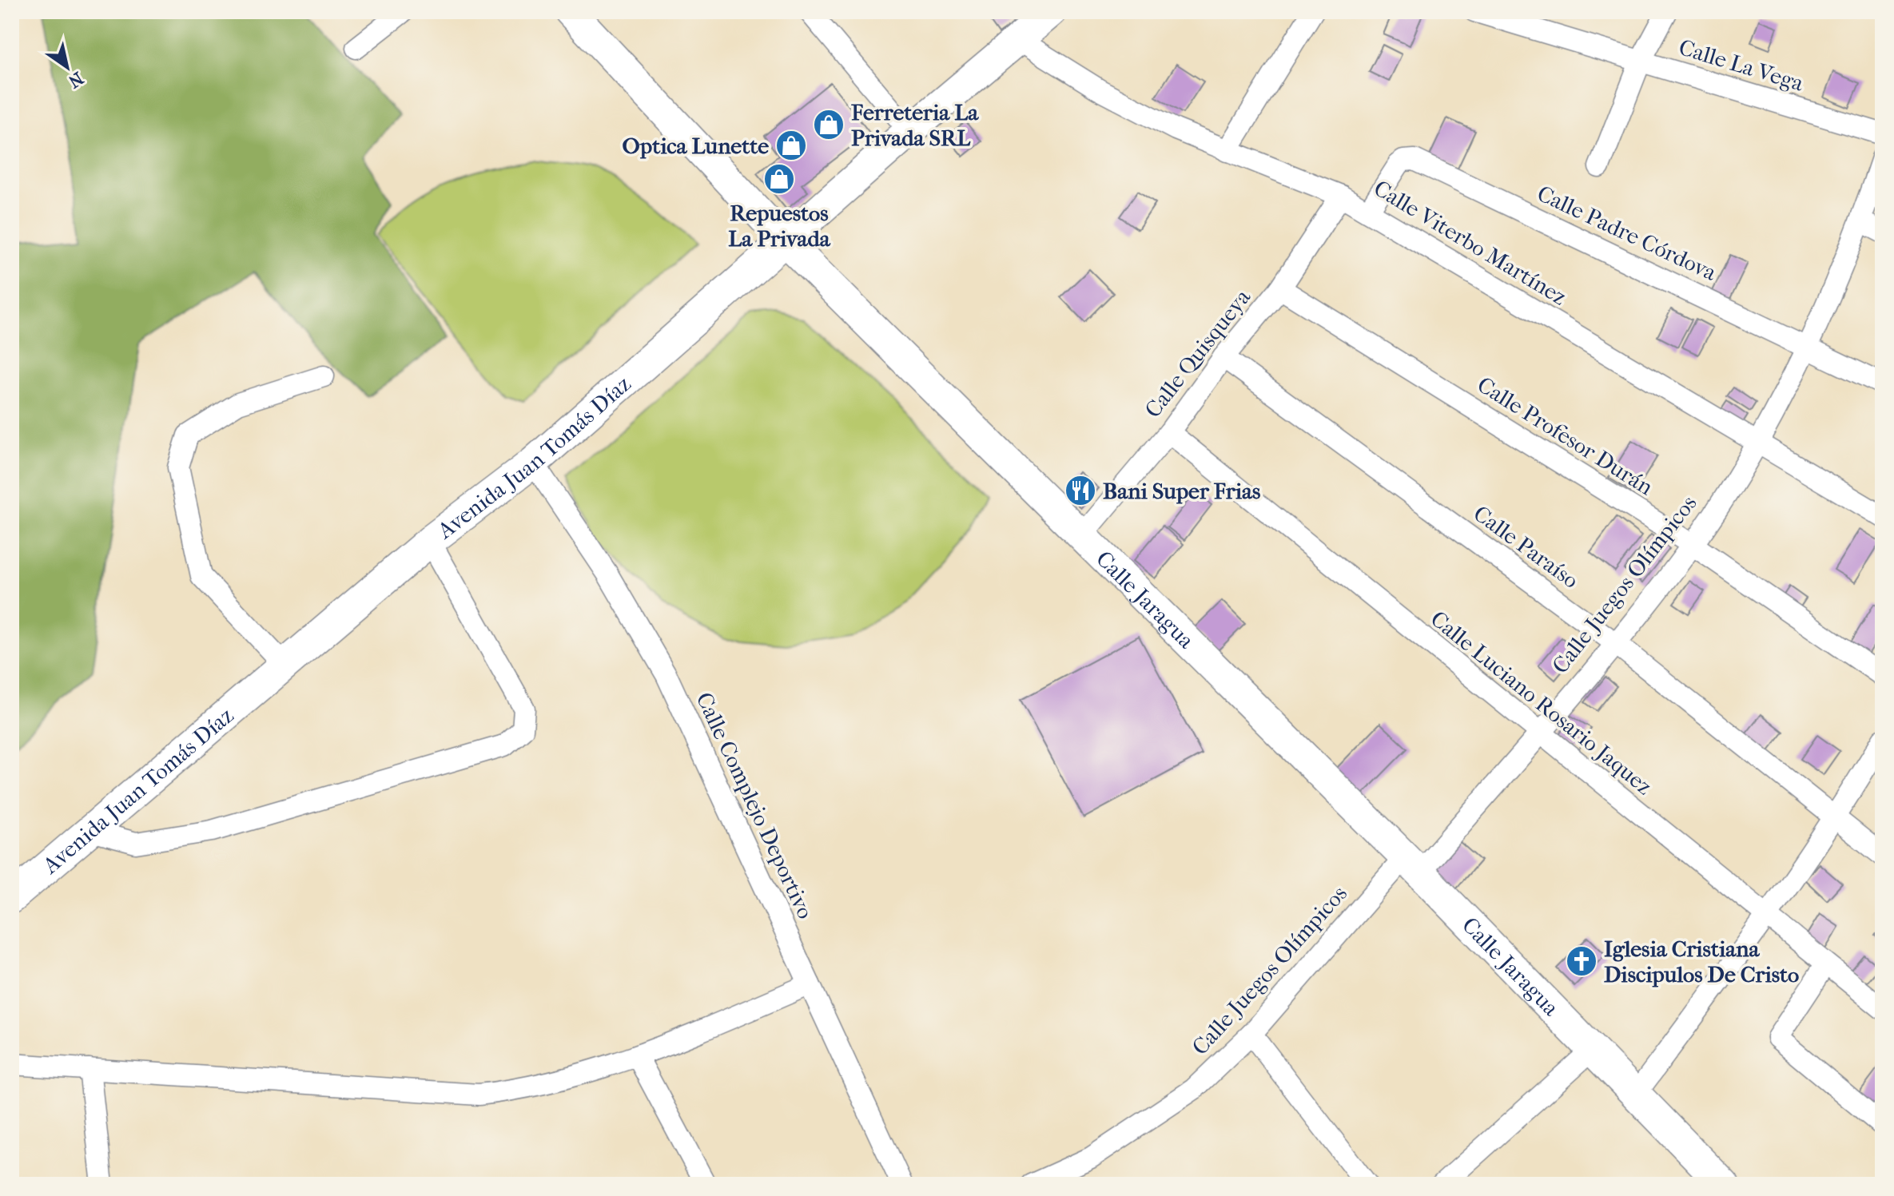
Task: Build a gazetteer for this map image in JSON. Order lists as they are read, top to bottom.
{
  "streets": {
    "street": [
      "Calle La Vega",
      "Calle Padre Córdova",
      "Calle Viterbo Martínez",
      "Calle Quisqueya",
      "Calle Profesor Durán",
      "Avenida Juan Tomás Díaz",
      "Calle Paraíso",
      "Calle Juegos Olímpicos",
      "Calle Jaragua",
      "Calle Luciano Rosario Jaquez",
      "Calle Complejo Deportivo"
    ]
  },
  "crossings": [
    ["Calle Padre Córdova", "Calle Viterbo Martínez"],
    ["Calle Padre Córdova", "Calle Juegos Olímpicos"],
    ["Calle Viterbo Martínez", "Calle Quisqueya"],
    ["Calle Viterbo Martínez", "Avenida Juan Tomás Díaz"],
    ["Calle Viterbo Martínez", "Calle Juegos Olímpicos"],
    ["Calle Quisqueya", "Calle Profesor Durán"],
    ["Calle Quisqueya", "Calle Paraíso"],
    ["Calle Quisqueya", "Calle Jaragua"],
    ["Calle Quisqueya", "Calle Luciano Rosario Jaquez"],
    ["Calle Profesor Durán", "Calle Juegos Olímpicos"],
    ["Avenida Juan Tomás Díaz", "Calle Jaragua"],
    ["Avenida Juan Tomás Díaz", "Calle Complejo Deportivo"],
    ["Calle Paraíso", "Calle Juegos Olímpicos"],
    ["Calle Juegos Olímpicos", "Calle Jaragua"],
    ["Calle Juegos Olímpicos", "Calle Luciano Rosario Jaquez"]
  ],
  "places": {
    "shop": ["Ferreteria La Privada SRL", "Optica Lunette", "Repuestos La Privada"],
    "restaurant": ["Bani Super Frias"],
    "church": ["Iglesia Cristiana Discipulos De Cristo"]
  },
  "north": "bottom right"
}
